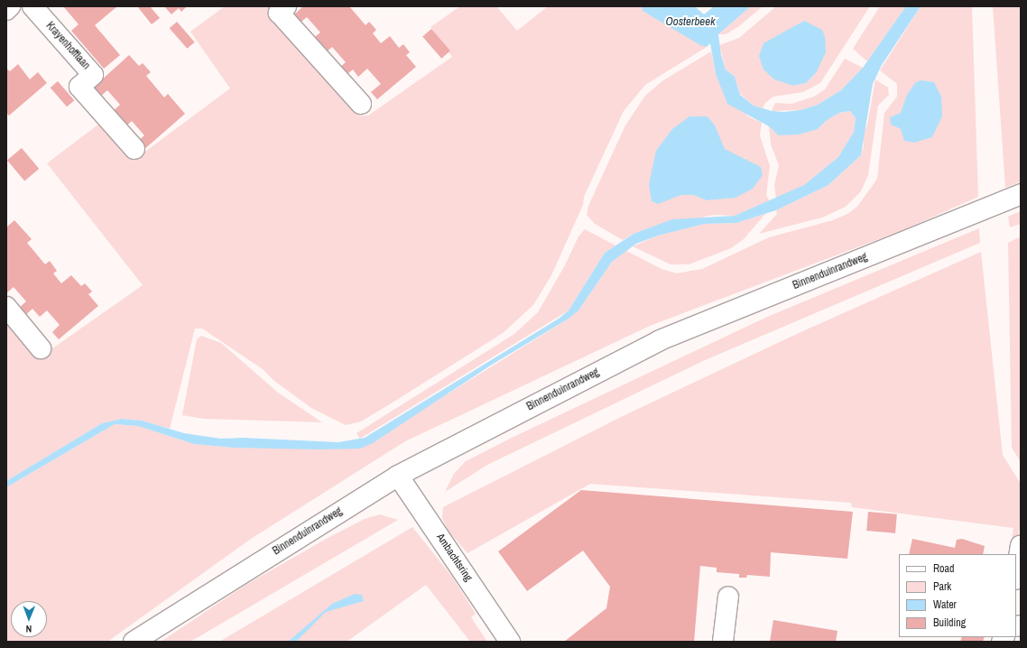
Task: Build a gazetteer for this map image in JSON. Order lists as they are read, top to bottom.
{
  "streets": {
    "main road": ["Krayenhofflaan", "Binnenduinrandweg", "Ambachtsring"]
  },
  "crossings": [
    ["Binnenduinrandweg", "Ambachtsring"]
  ],
  "water": ["Oosterbeek"],
  "legend": [
    "Road",
    "Park",
    "Water",
    "Building"
  ],
  "north": "bottom"
}
